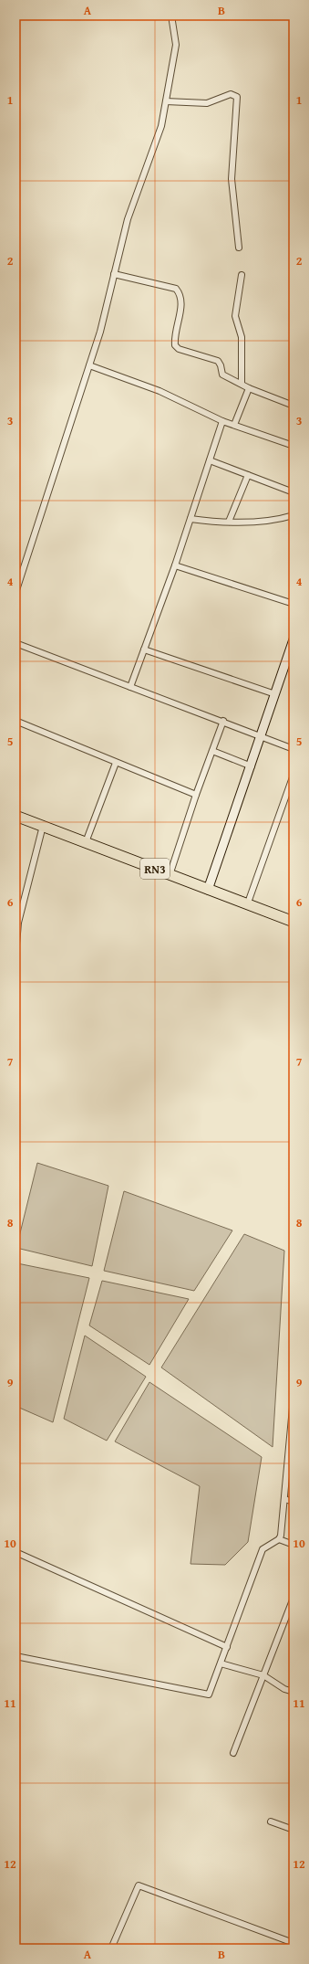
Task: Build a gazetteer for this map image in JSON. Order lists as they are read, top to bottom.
{
  "streets": {
    "highway": ["RN3"]
  },
  "grid": {
    "columns": ["A", "B"],
    "rows": [
      "1",
      "2",
      "3",
      "4",
      "5",
      "6",
      "7",
      "8",
      "9",
      "10",
      "11",
      "12"
    ]
  }
}
